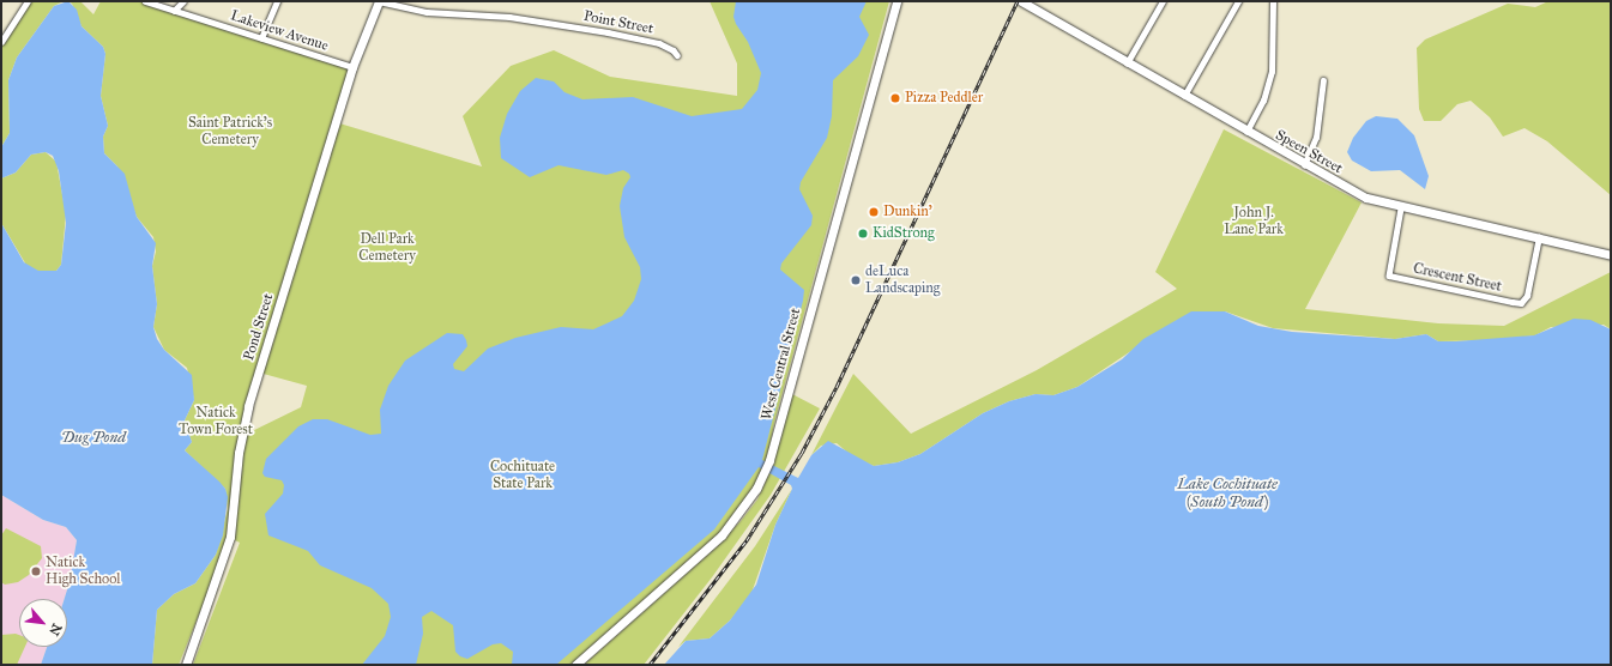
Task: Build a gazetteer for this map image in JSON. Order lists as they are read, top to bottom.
{
  "streets": {
    "street": [
      "Point Street",
      "Lakeview Avenue",
      "Speen Street",
      "Crescent Street",
      "Pond Street",
      "West Central Street"
    ]
  },
  "crossings": [
    ["Point Street", "Pond Street"],
    ["Lakeview Avenue", "Pond Street"],
    ["Speen Street", "Crescent Street"]
  ],
  "water": ["Dug Pond", "Lake Cochituate (South Pond)"],
  "parks": [
    "Saint Patrick's Cemetery",
    "John J. Lane Park",
    "Dell Park Cemetery",
    "Natick Town Forest",
    "Cochituate State Park"
  ],
  "places": [
    "Pizza Peddler",
    "Dunkin'",
    "KidStrong",
    "deLuca Landscaping",
    "Natick High School"
  ],
  "north": "bottom right"
}
